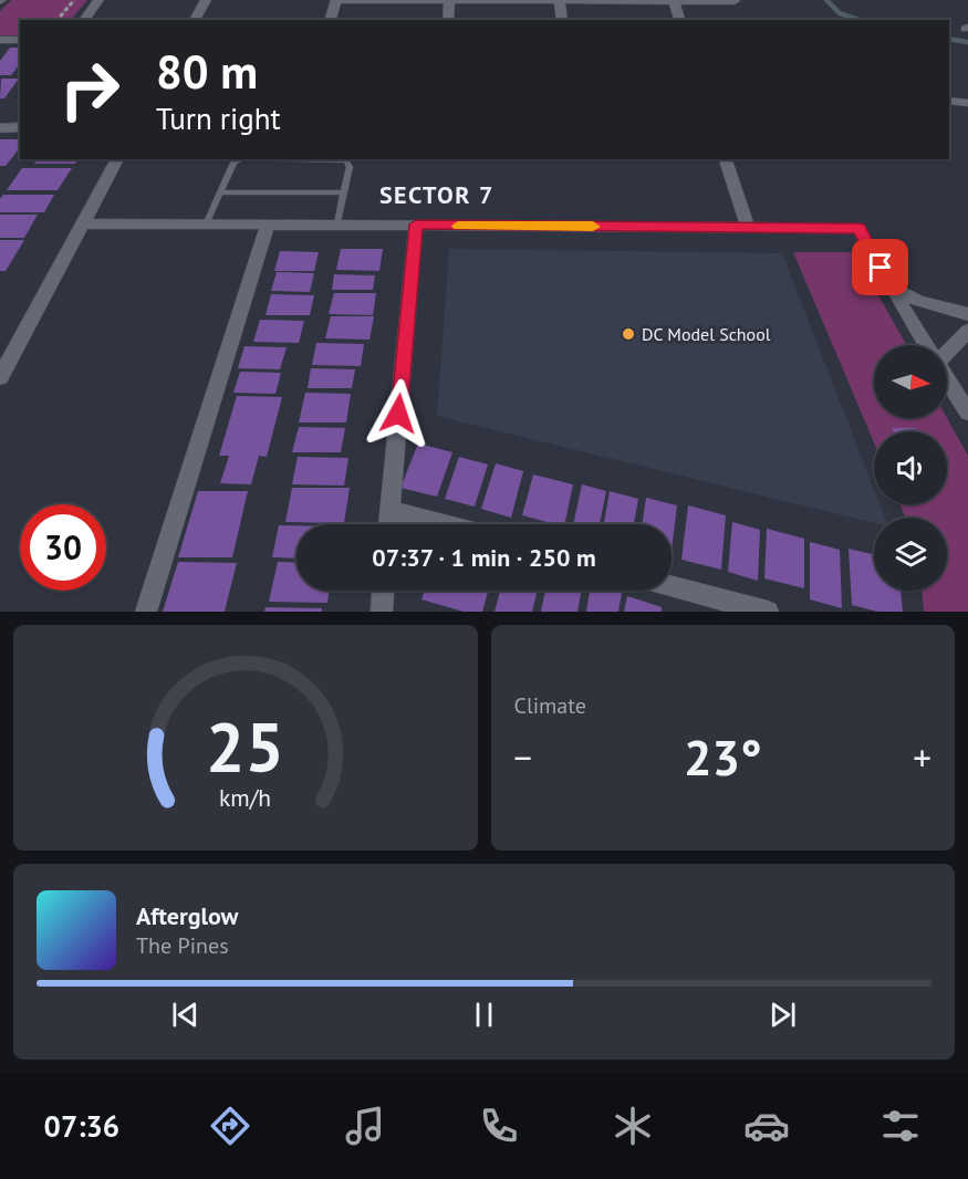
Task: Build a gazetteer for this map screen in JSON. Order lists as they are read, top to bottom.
{
  "districts": ["SECTOR 7"],
  "places": ["DC Model School"],
  "north": "right",
  "page": {
    "turn": ["80 m", "Turn right"],
    "limit": "30",
    "trip": "07:37 · 1 min · 250 m",
    "tile": "Climate",
    "heat": ["−", "23°", "+"],
    "song": ["Afterglow", "The Pines"],
    "tabs": "07:36",
    "gauge": ["25", "km/h"]
  }
}
